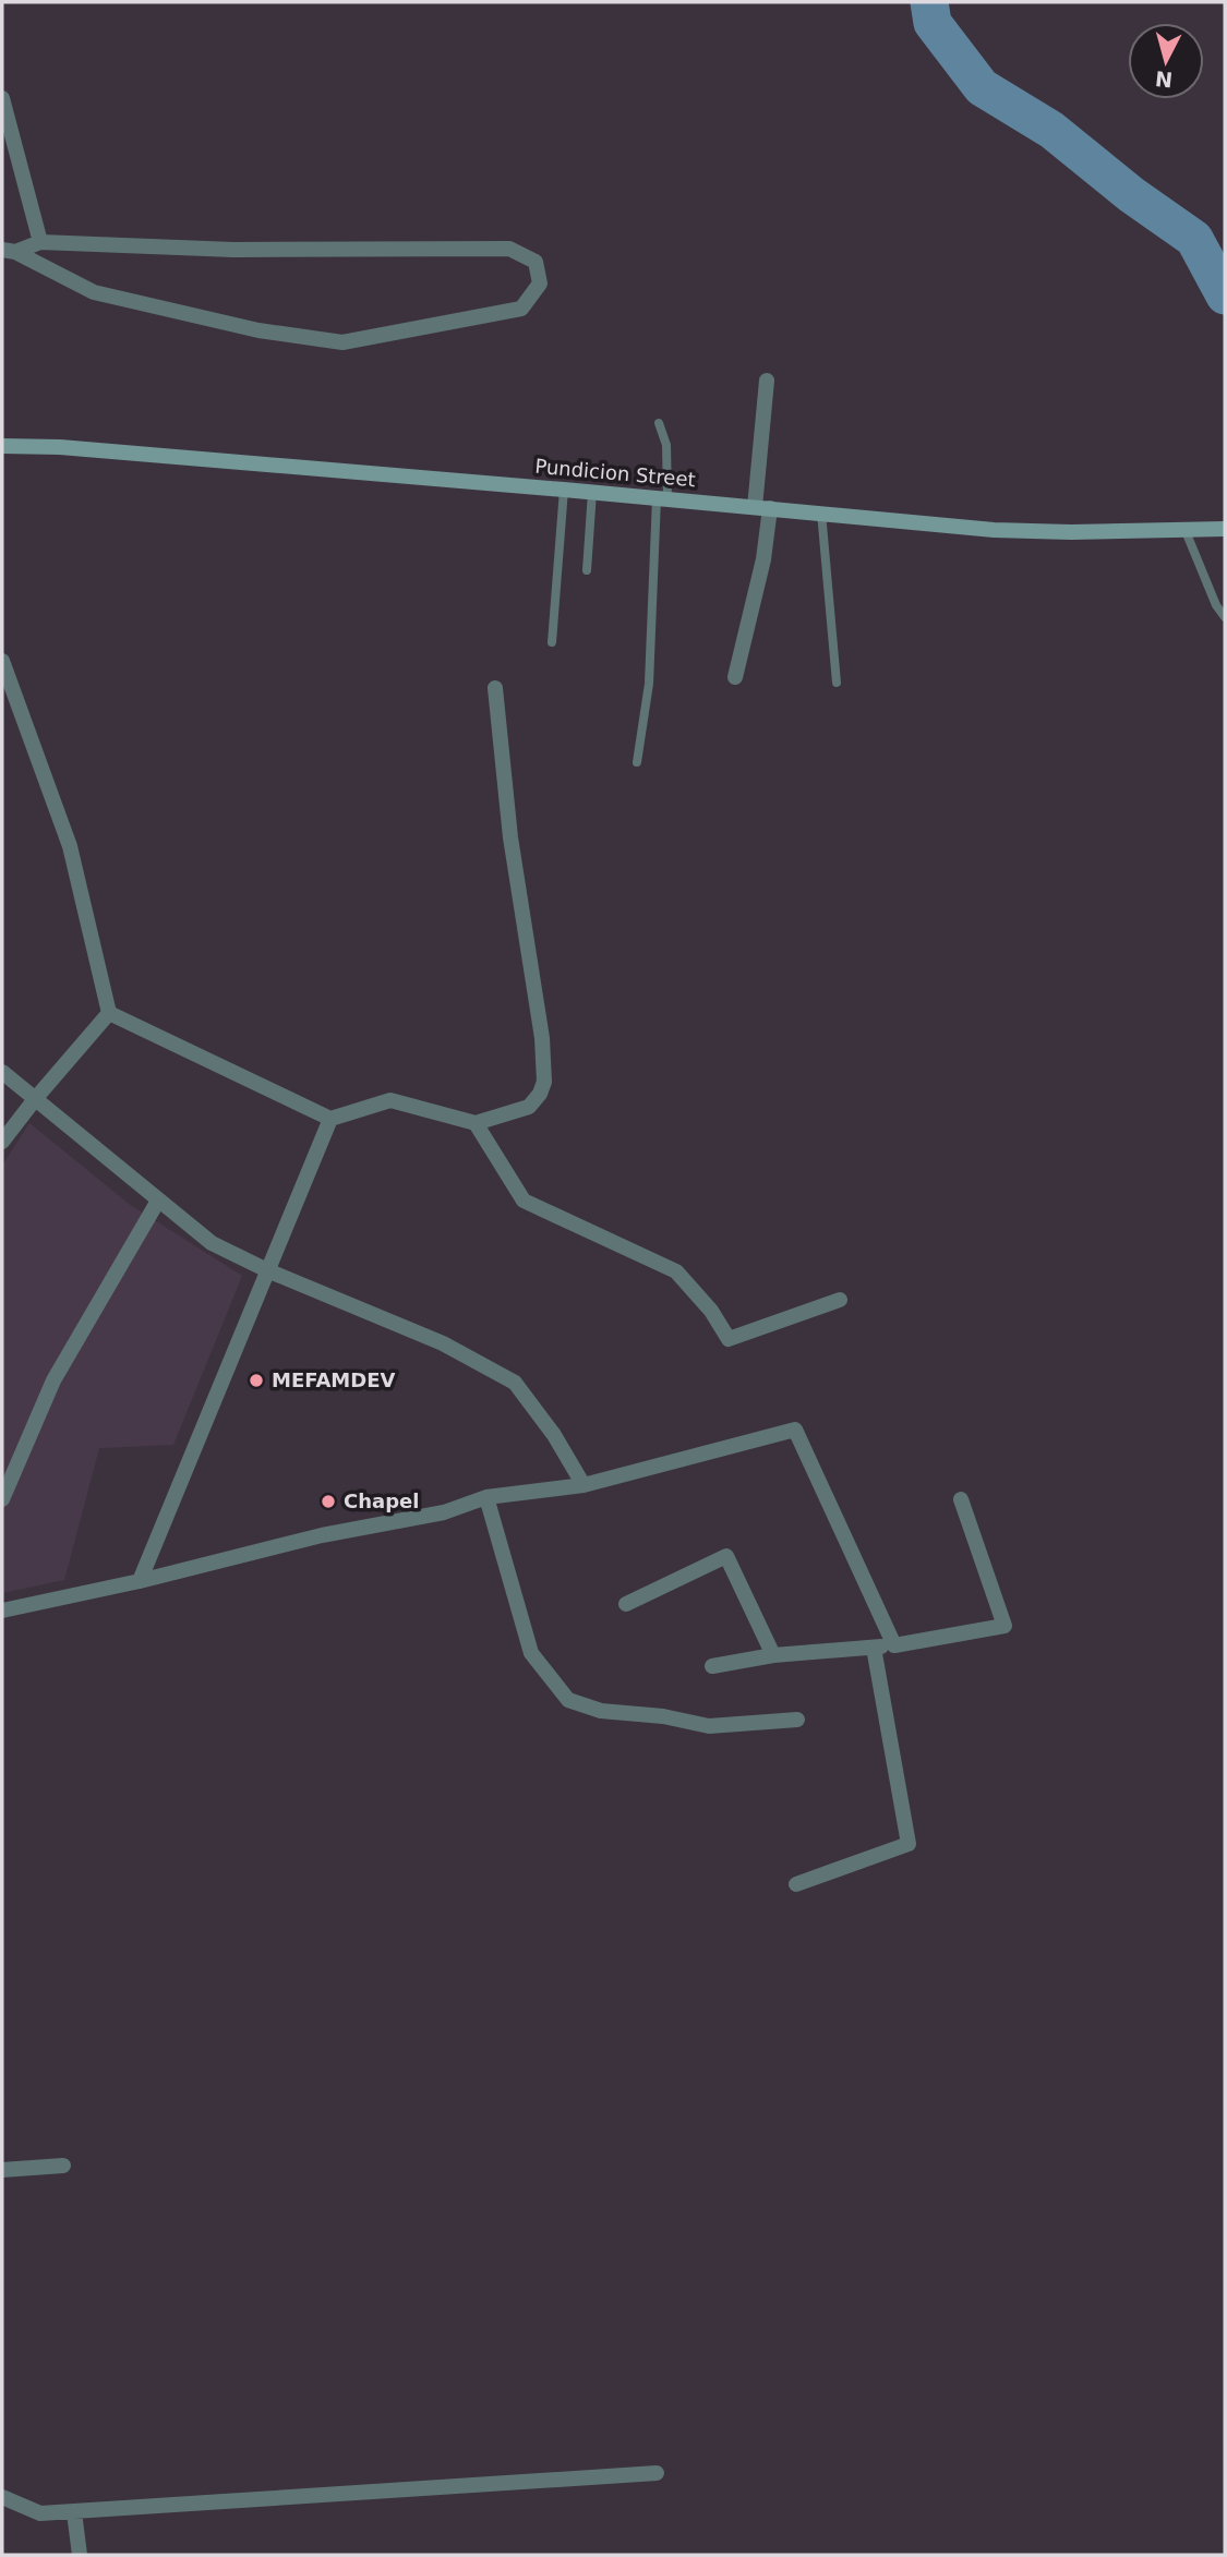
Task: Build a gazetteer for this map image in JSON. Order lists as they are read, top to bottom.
{
  "streets": {
    "main road": ["Pundicion Street"]
  },
  "places": ["MEFAMDEV", "Chapel"],
  "north": "bottom"
}
